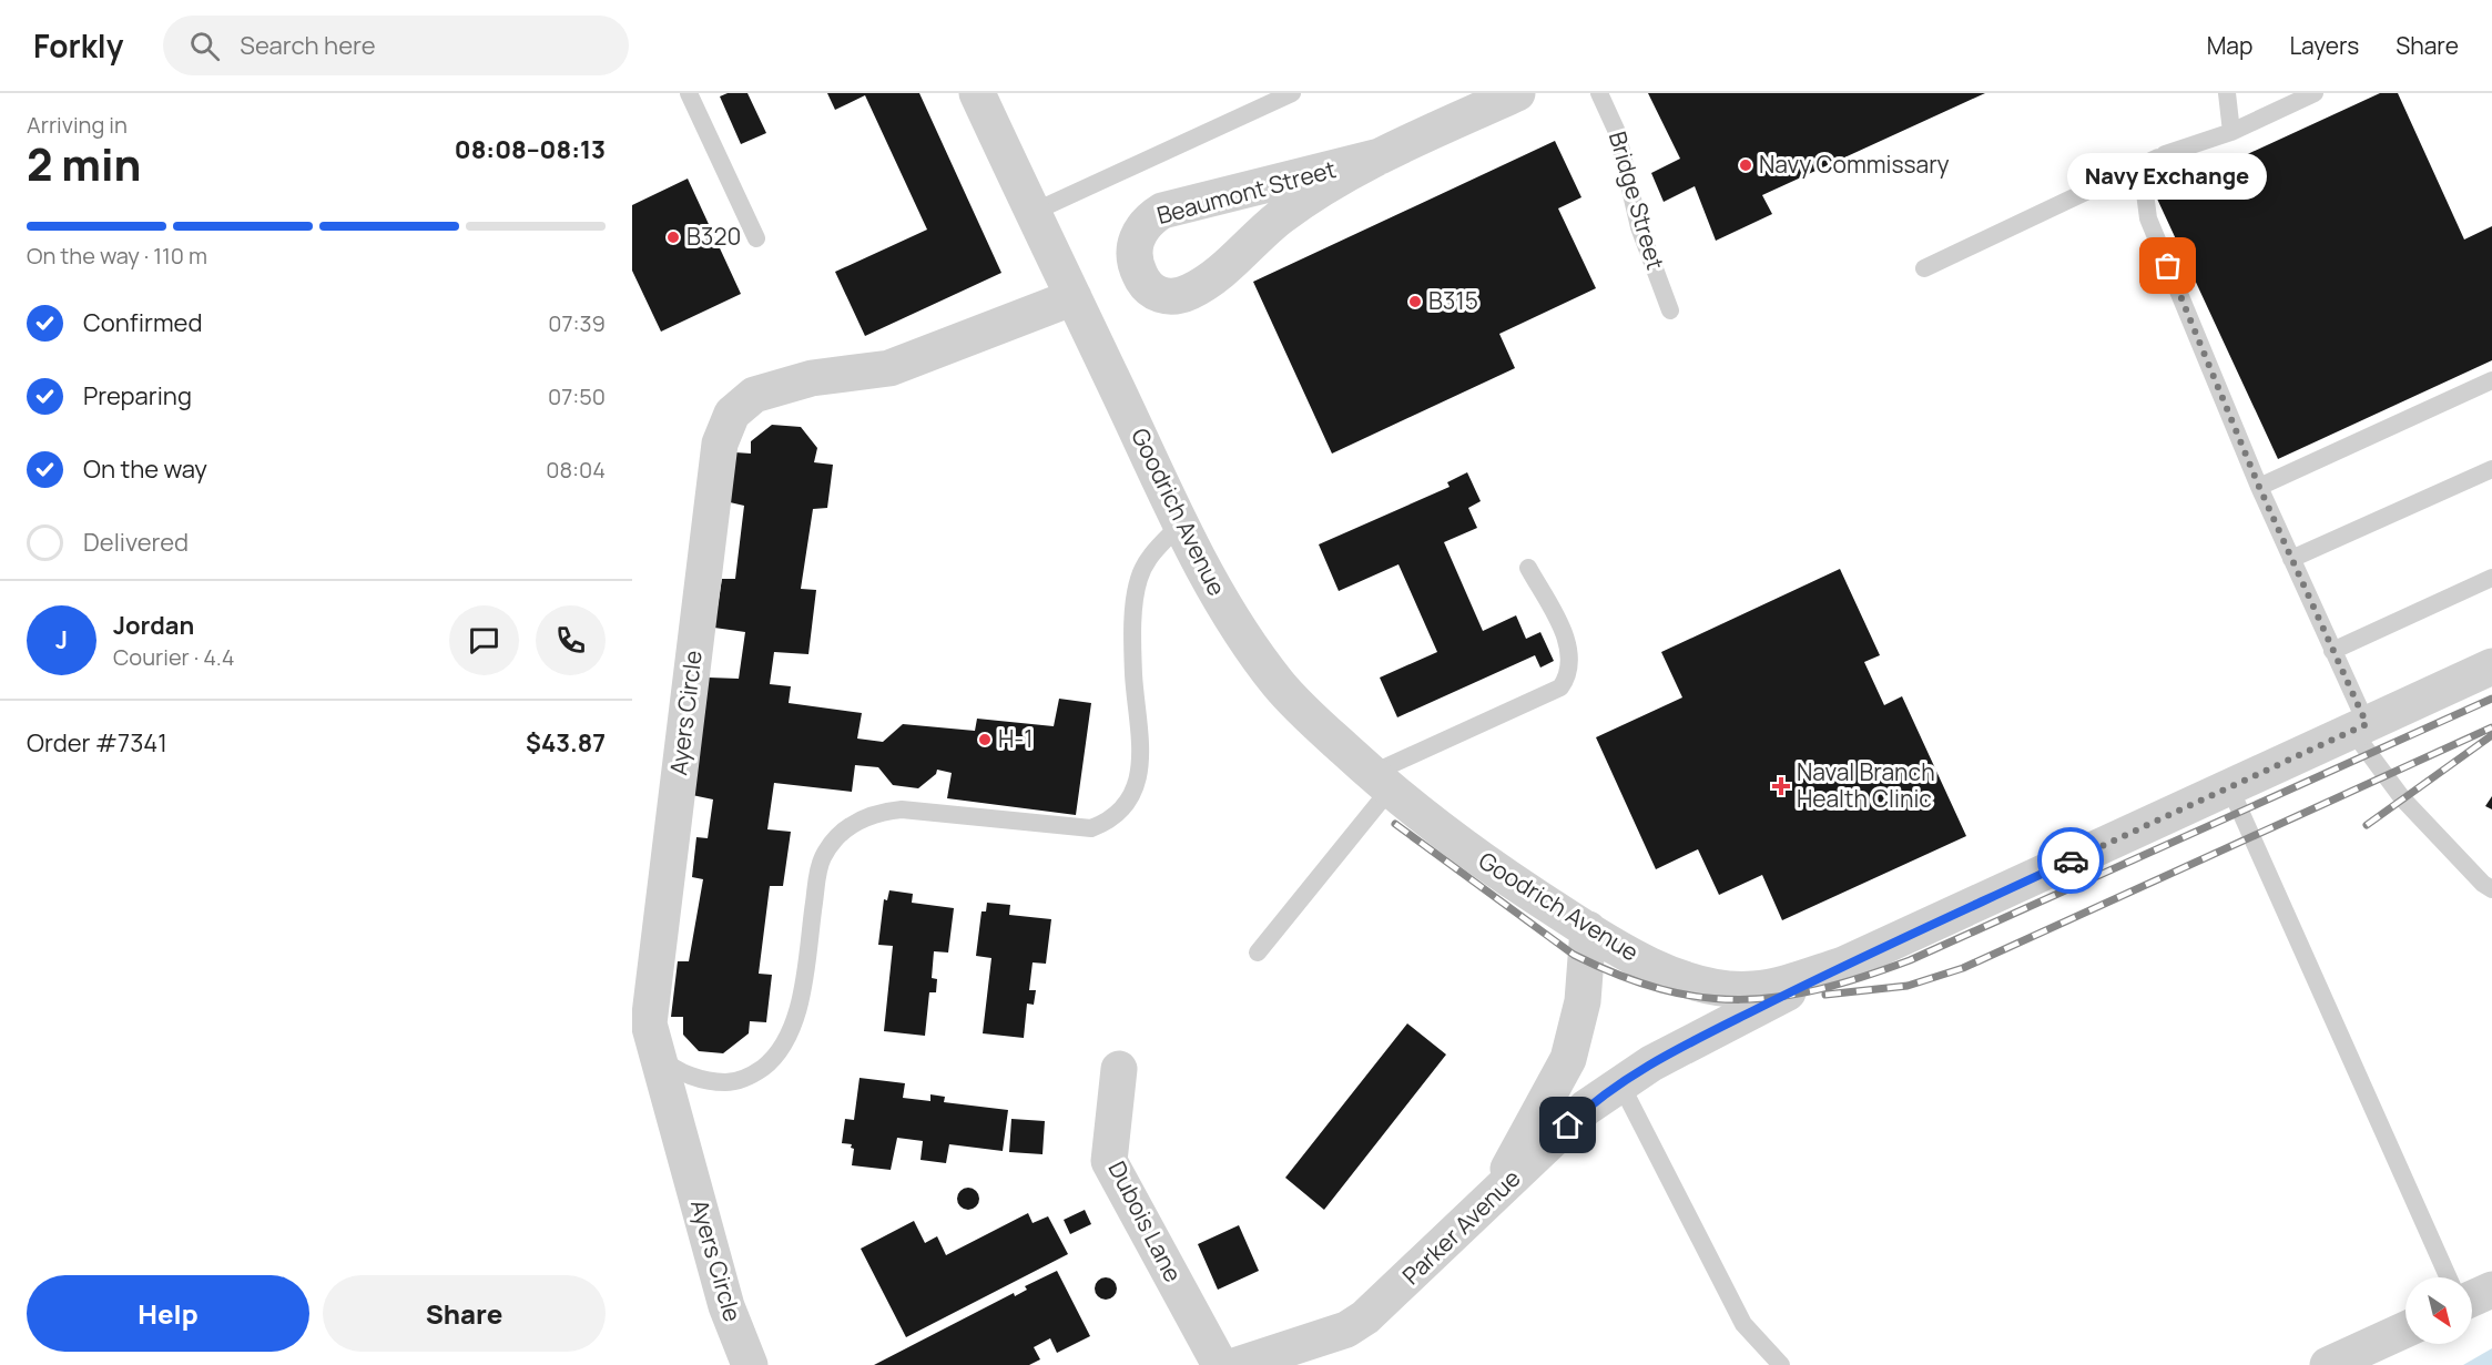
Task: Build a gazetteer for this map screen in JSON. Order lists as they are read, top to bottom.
{
  "streets": {
    "street": [
      "Beaumont Street",
      "Goodrich Avenue",
      "Ayers Circle",
      "Dubois Lane",
      "Parker Avenue"
    ],
    "lane": ["Bridge Street"]
  },
  "crossings": [
    ["Goodrich Avenue", "Ayers Circle"],
    ["Goodrich Avenue", "Parker Avenue"]
  ],
  "places": {
    "other": [
      "Navy Commissary",
      "B320",
      "Navy Exchange",
      "B315",
      "H-1"
    ],
    "health": ["Naval Branch Health Clinic"]
  },
  "north": "bottom right",
  "page": {
    "header": "Forkly",
    "search": "Search here",
    "nav": ["Map", "Layers", "Share"],
    "heading": ["2 min", "Arriving in", "08:08–08:13"],
    "panel": [
      "Jordan",
      "Courier · 4.4",
      "Order #7341",
      "$43.87"
    ],
    "bubble": "Navy Exchange",
    "bar": "On the way · 110 m",
    "list": [
      ["Confirmed", "07:39"],
      ["Preparing", "07:50"],
      ["On the way", "08:04"],
      "Delivered"
    ],
    "round": "J",
    "buttons": ["Help", "Share"]
  }
}
